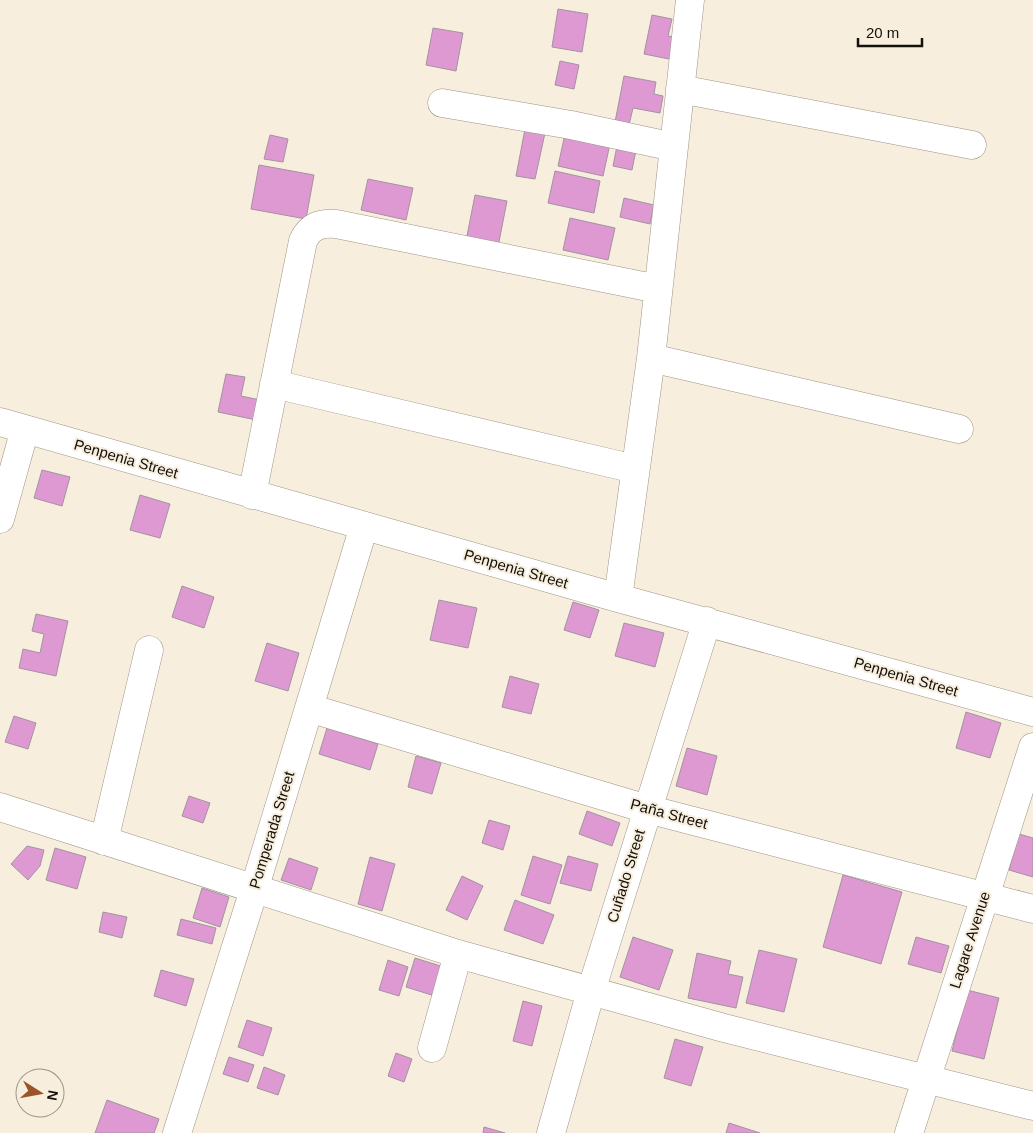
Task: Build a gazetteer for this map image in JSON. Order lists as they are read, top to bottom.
{
  "streets": {
    "street": [
      "Penpenia Street",
      "Paña Street",
      "Pomperada Street",
      "Cuñado Street",
      "Lagare Avenue"
    ]
  },
  "crossings": [
    ["Penpenia Street", "Pomperada Street"],
    ["Penpenia Street", "Cuñado Street"],
    ["Paña Street", "Pomperada Street"],
    ["Paña Street", "Cuñado Street"],
    ["Paña Street", "Lagare Avenue"]
  ],
  "scale_bar": "20 m",
  "north": "right"
}
